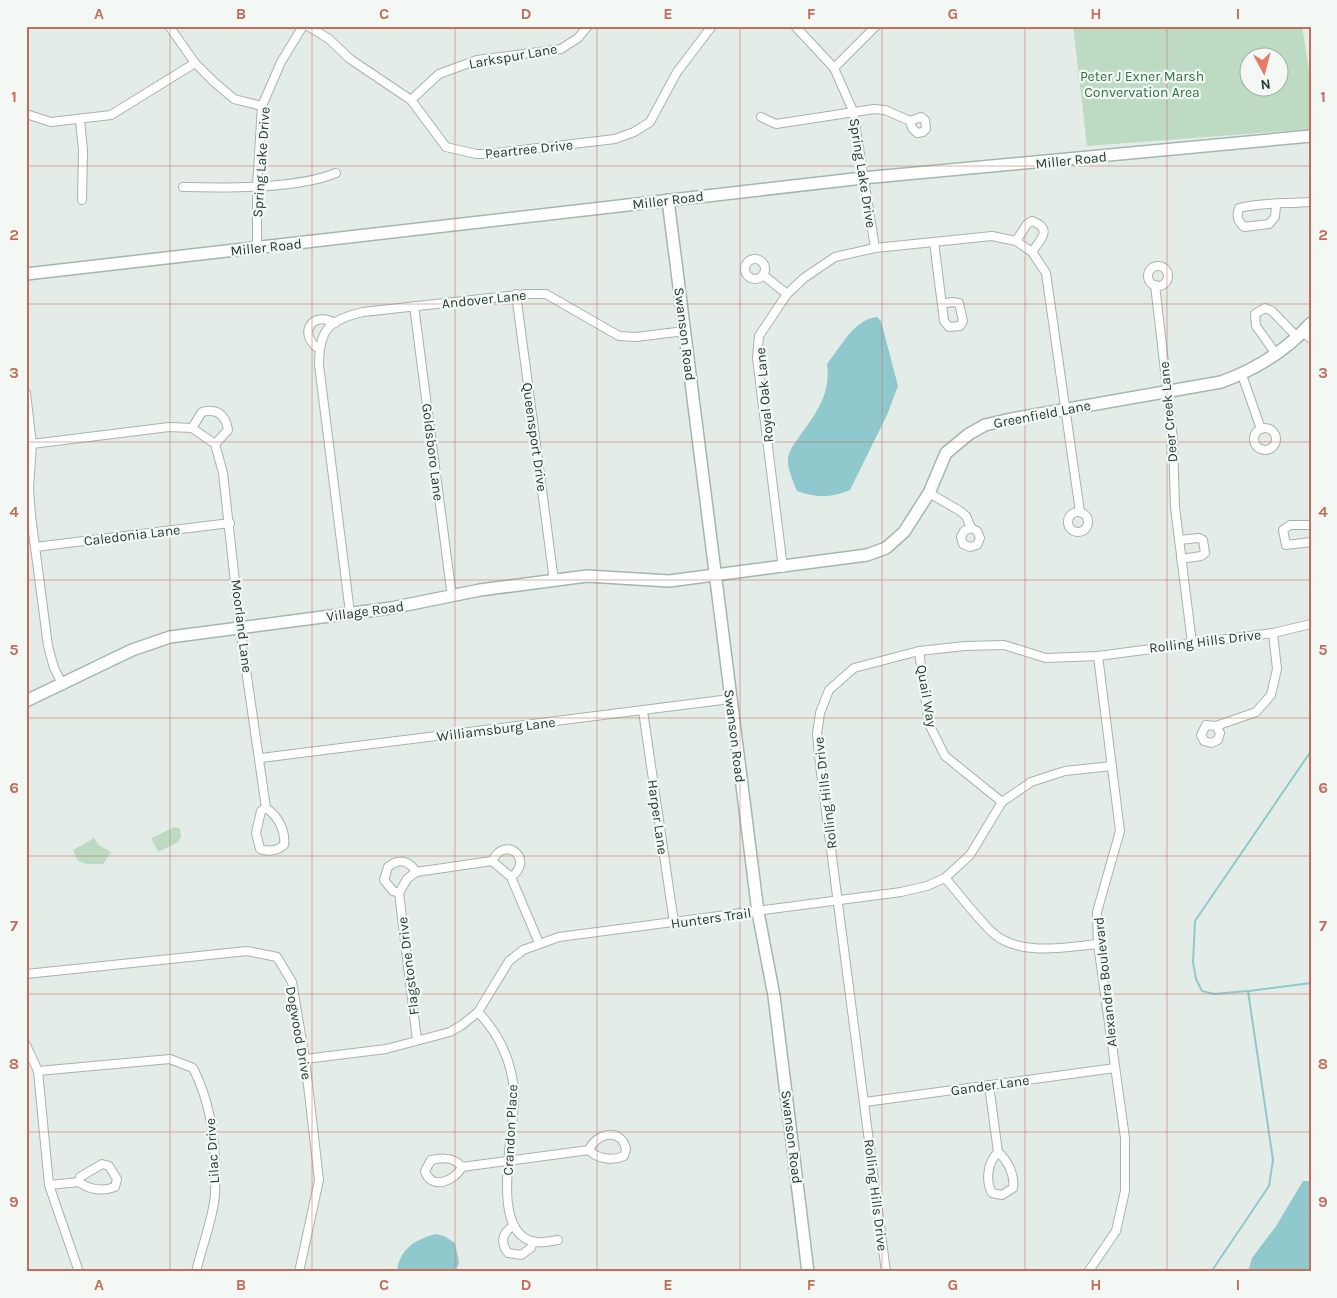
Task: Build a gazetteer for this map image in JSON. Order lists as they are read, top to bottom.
{
  "streets": {
    "street": [
      "Larkspur Lane",
      "Peartree Drive",
      "Miller Road",
      "Spring Lake Drive",
      "Andover Lane",
      "Swanson Road",
      "Royal Oak Lane",
      "Deer Creek Lane",
      "Greenfield Lane",
      "Queensport Drive",
      "Goldsboro Lane",
      "Caledonia Lane",
      "Village Road",
      "Moorland Lane",
      "Rolling Hills Drive",
      "Quail Way",
      "Williamsburg Lane",
      "Harper Lane",
      "Hunters Trail",
      "Flagstone Drive",
      "Alexandra Boulevard",
      "Dogwood Drive",
      "Gander Lane",
      "Crandon Place",
      "Lilac Drive"
    ]
  },
  "crossings": [
    ["Larkspur Lane", "Peartree Drive"],
    ["Miller Road", "Spring Lake Drive"],
    ["Miller Road", "Swanson Road"],
    ["Spring Lake Drive", "Royal Oak Lane"],
    ["Andover Lane", "Swanson Road"],
    ["Andover Lane", "Queensport Drive"],
    ["Andover Lane", "Goldsboro Lane"],
    ["Andover Lane", "Village Road"],
    ["Swanson Road", "Greenfield Lane"],
    ["Swanson Road", "Village Road"],
    ["Swanson Road", "Williamsburg Lane"],
    ["Swanson Road", "Hunters Trail"],
    ["Royal Oak Lane", "Greenfield Lane"],
    ["Deer Creek Lane", "Greenfield Lane"],
    ["Deer Creek Lane", "Rolling Hills Drive"],
    ["Greenfield Lane", "Village Road"],
    ["Queensport Drive", "Village Road"],
    ["Goldsboro Lane", "Village Road"],
    ["Caledonia Lane", "Moorland Lane"],
    ["Village Road", "Moorland Lane"],
    ["Moorland Lane", "Williamsburg Lane"],
    ["Rolling Hills Drive", "Quail Way"],
    ["Rolling Hills Drive", "Hunters Trail"],
    ["Rolling Hills Drive", "Alexandra Boulevard"],
    ["Rolling Hills Drive", "Gander Lane"],
    ["Quail Way", "Hunters Trail"],
    ["Williamsburg Lane", "Harper Lane"],
    ["Harper Lane", "Hunters Trail"],
    ["Hunters Trail", "Flagstone Drive"],
    ["Hunters Trail", "Alexandra Boulevard"],
    ["Hunters Trail", "Dogwood Drive"],
    ["Hunters Trail", "Crandon Place"],
    ["Alexandra Boulevard", "Gander Lane"]
  ],
  "parks": ["Peter J Exner Marsh Convervation Area"],
  "north": "bottom",
  "grid": {
    "columns": [
      "A",
      "B",
      "C",
      "D",
      "E",
      "F",
      "G",
      "H",
      "I"
    ],
    "rows": [
      "1",
      "2",
      "3",
      "4",
      "5",
      "6",
      "7",
      "8",
      "9"
    ]
  }
}
